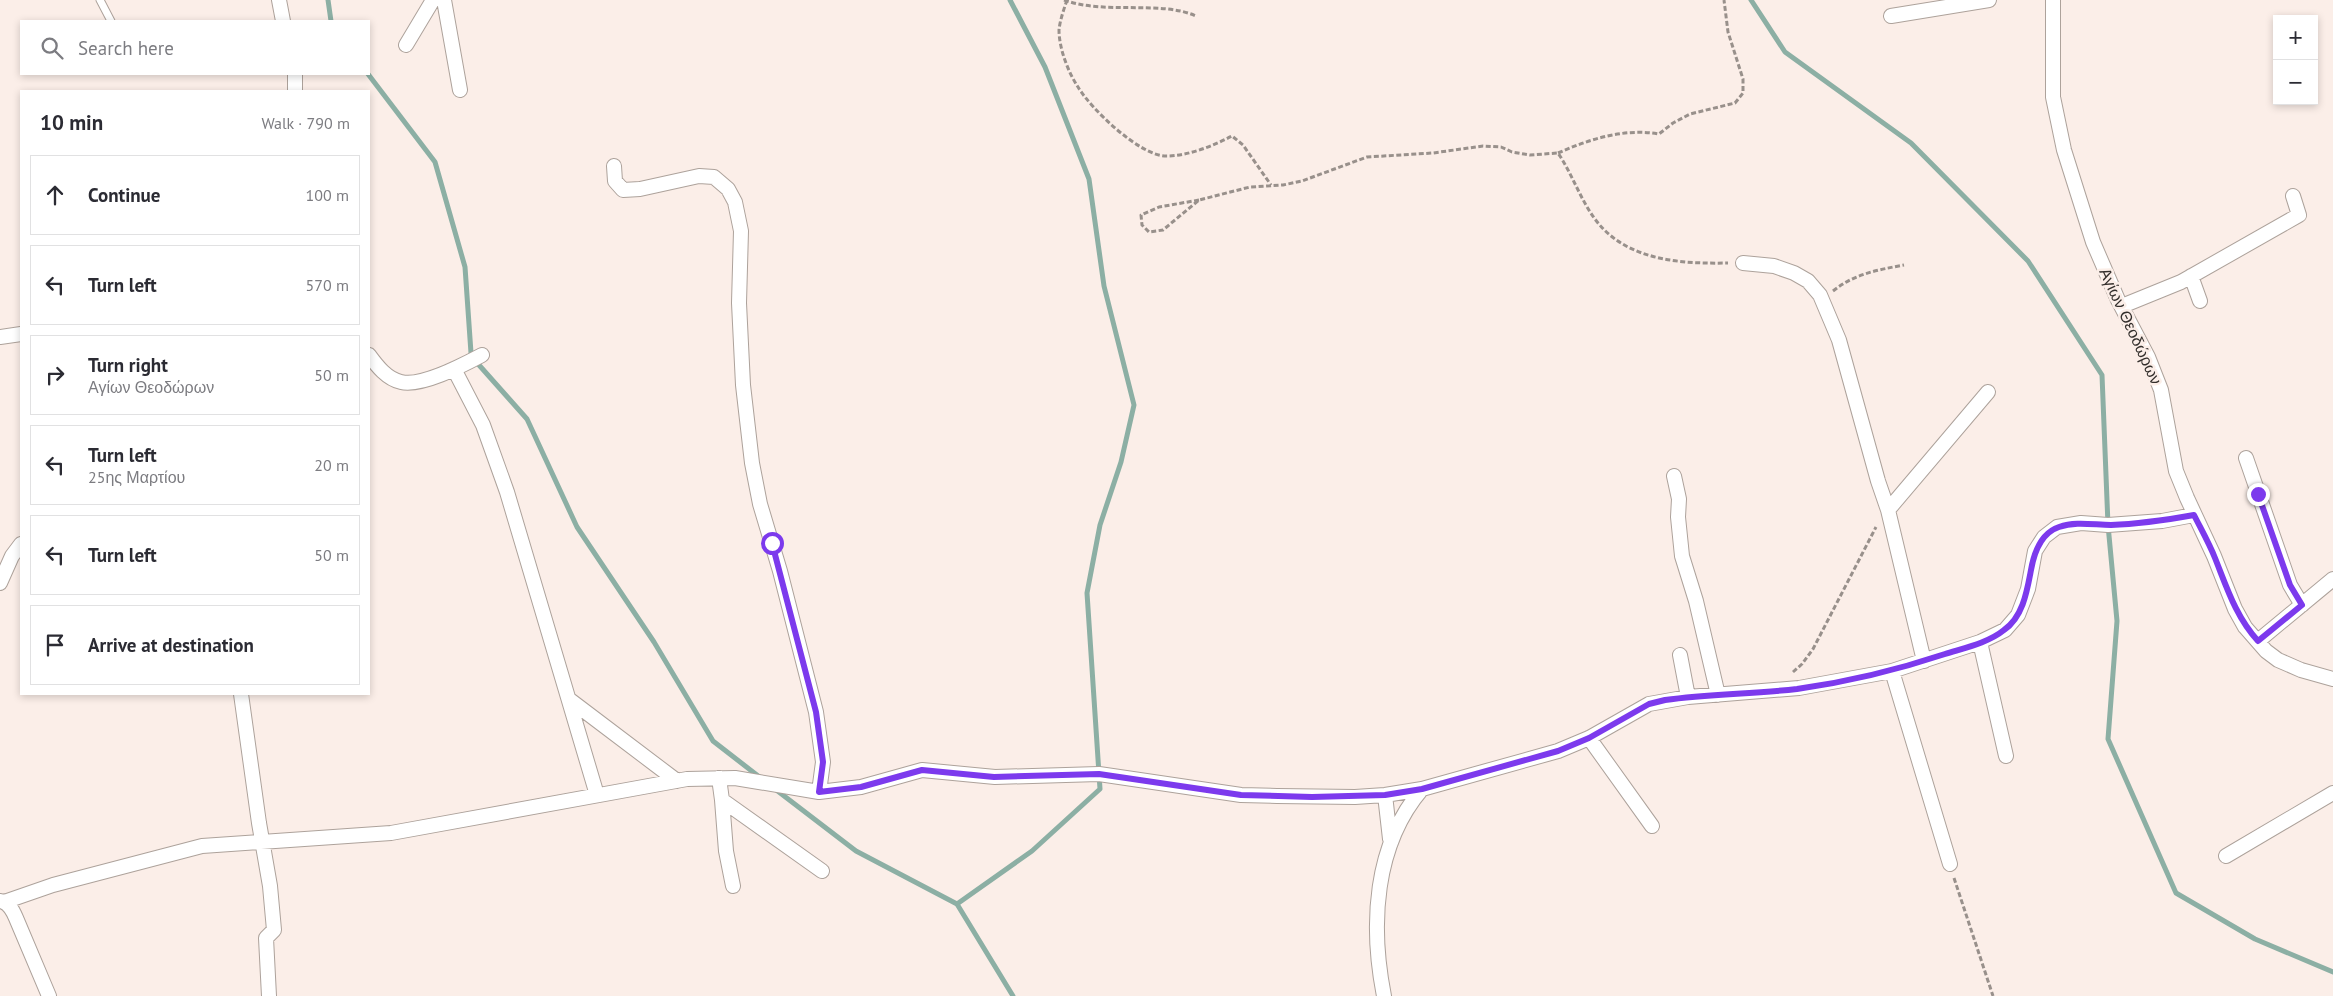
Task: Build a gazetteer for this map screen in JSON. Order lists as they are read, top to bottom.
{
  "streets": {
    "street": ["Αγίων Θεοδώρων"]
  },
  "page": {
    "map_buttons": ["+", "−"],
    "search": "Search here",
    "heading": ["10 min", "Walk · 790 m"],
    "list": [
      ["Continue", "100 m"],
      ["Turn left", "570 m"],
      ["Turn right", "Αγίων Θεοδώρων", "50 m"],
      ["Turn left", "25ης Μαρτίου", "20 m"],
      ["Turn left", "50 m"],
      "Arrive at destination"
    ]
  }
}
